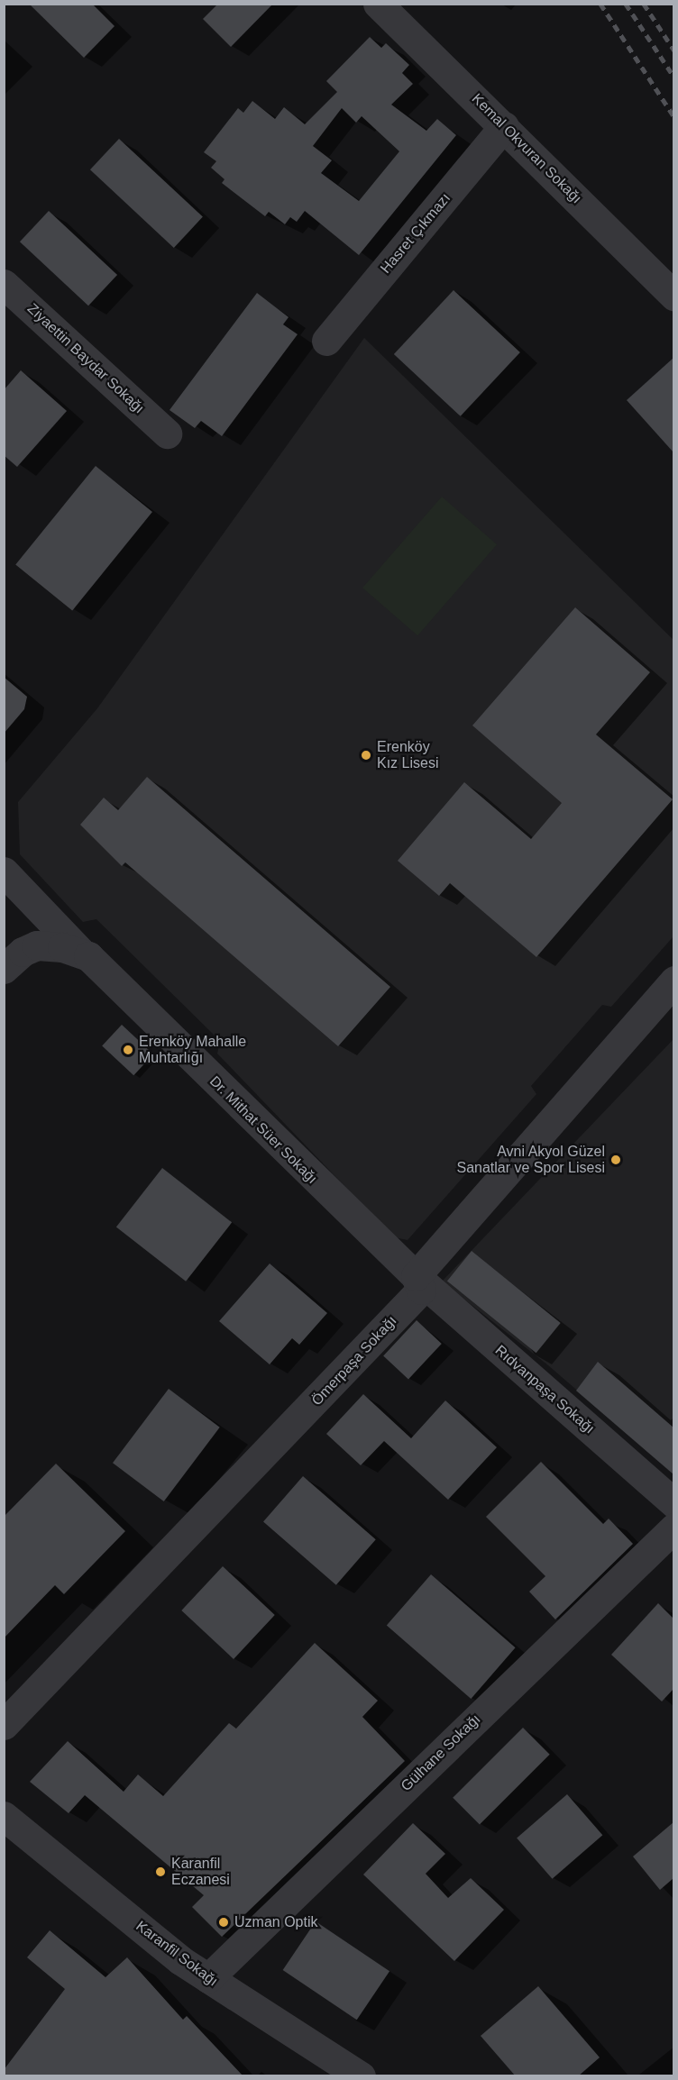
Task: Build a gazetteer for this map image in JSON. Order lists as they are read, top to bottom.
{
  "streets": {
    "street": [
      "Kemal Okvuran Sokağı",
      "Hasret Çıkmazı",
      "Ziyaettin Baydar Sokağı",
      "Dr. Mithat Süer Sokağı",
      "Ömerpaşa Sokağı",
      "Rıdvanpaşa Sokağı",
      "Gülhane Sokağı",
      "Karanfil Sokağı"
    ]
  },
  "crossings": [
    ["Kemal Okvuran Sokağı", "Hasret Çıkmazı"],
    ["Dr. Mithat Süer Sokağı", "Ömerpaşa Sokağı"],
    ["Dr. Mithat Süer Sokağı", "Rıdvanpaşa Sokağı"],
    ["Ömerpaşa Sokağı", "Rıdvanpaşa Sokağı"],
    ["Gülhane Sokağı", "Karanfil Sokağı"]
  ],
  "places": [
    "Erenköy Kız Lisesi",
    "Erenköy Mahalle Muhtarlığı",
    "Avni Akyol Güzel Sanatlar ve Spor Lisesi",
    "Karanfil Eczanesi",
    "Uzman Optik"
  ]
}
